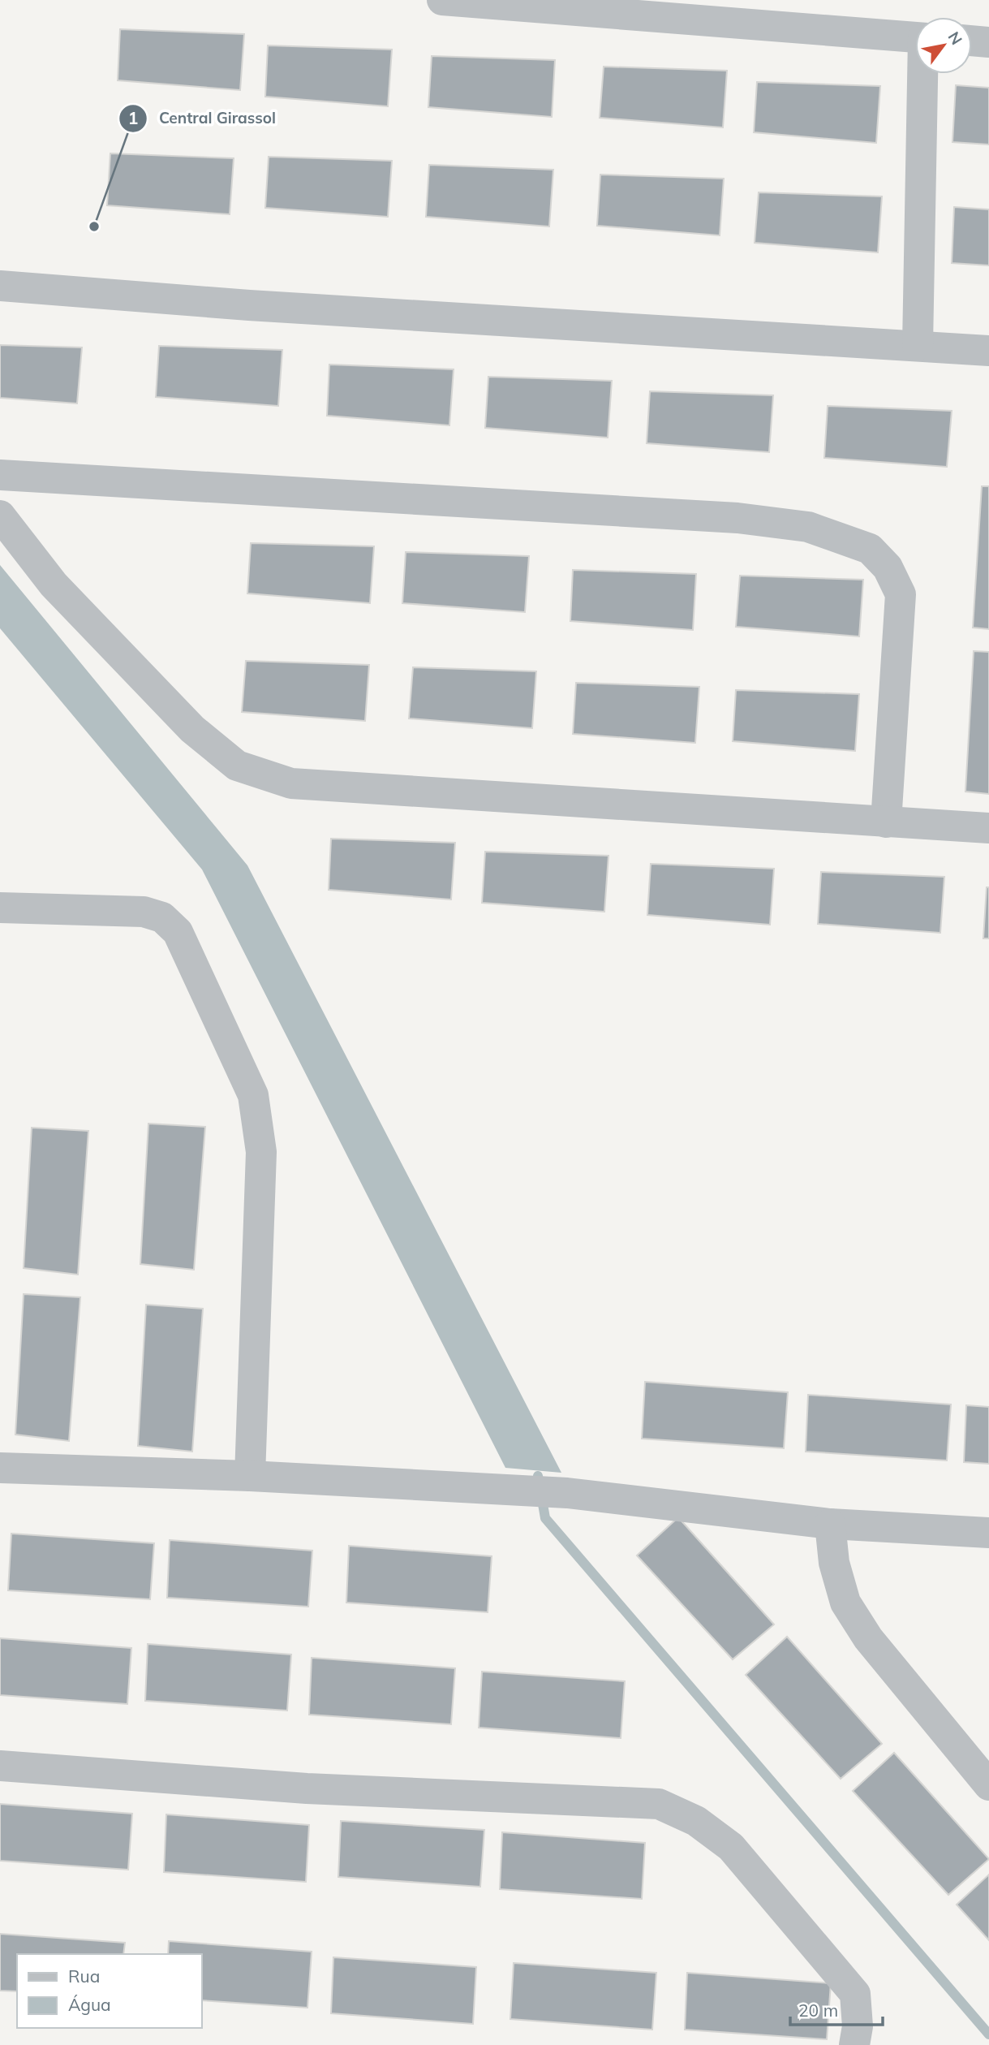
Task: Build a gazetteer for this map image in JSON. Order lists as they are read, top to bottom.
{
  "places": ["Central Girassol"],
  "legend": ["Rua", "Água"],
  "scale_bar": "20 m",
  "north": "top right"
}
